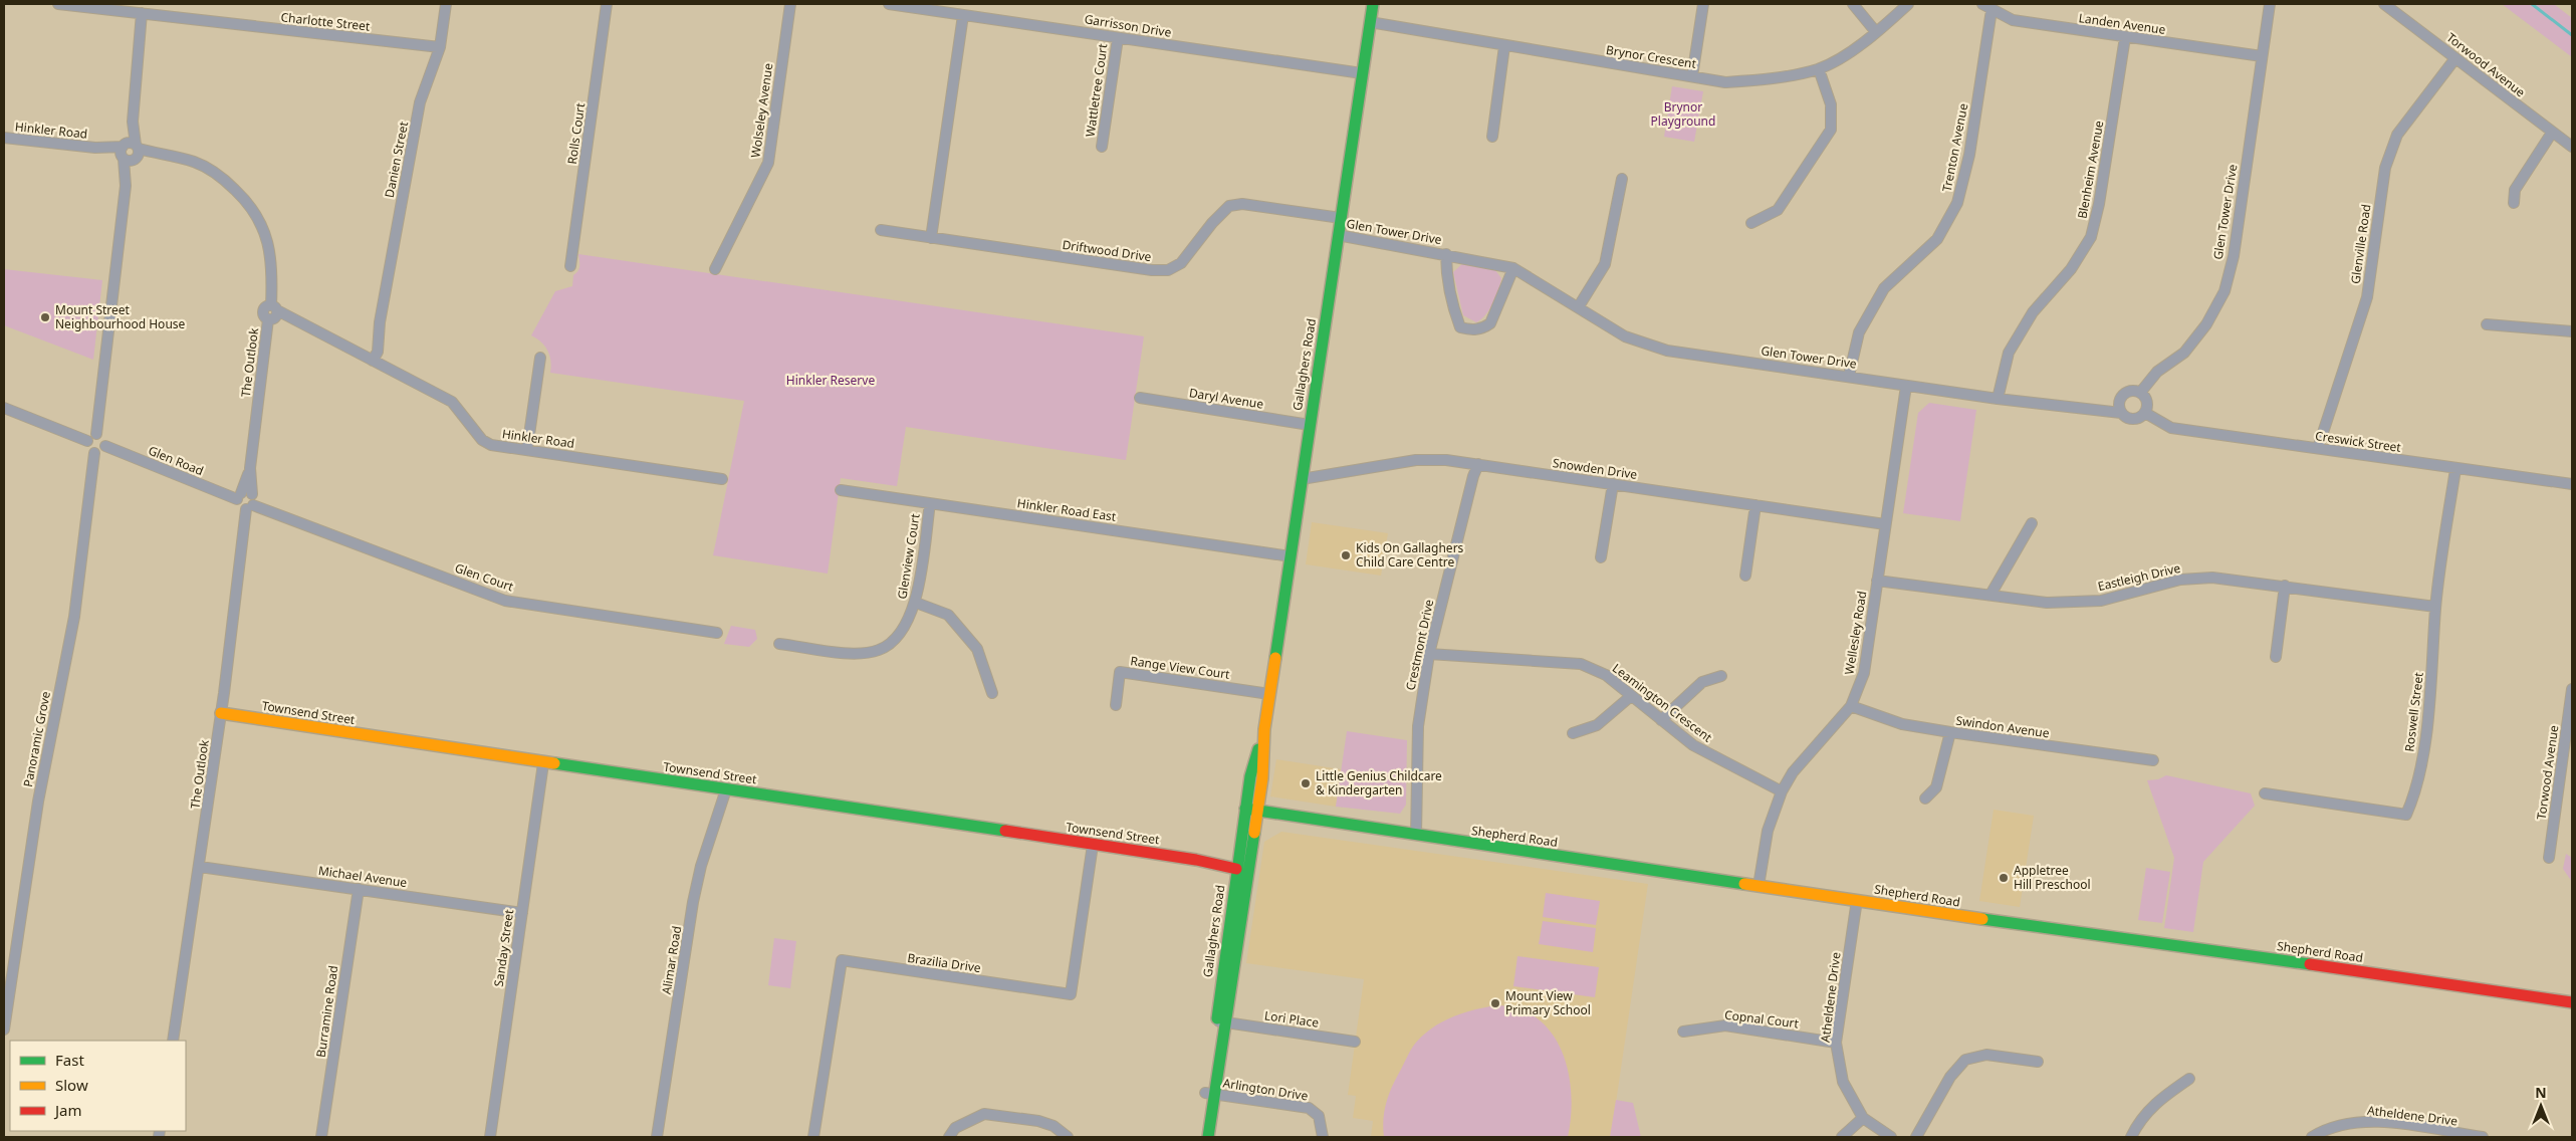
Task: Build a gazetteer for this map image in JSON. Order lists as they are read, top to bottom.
{
  "streets": {
    "street": [
      "Charlotte Street",
      "Landen Avenue",
      "Garrisson Drive",
      "Brynor Crescent",
      "Torwood Avenue",
      "Wattletree Court",
      "Wolseley Avenue",
      "Hinkler Road",
      "Rolls Court",
      "Trenton Avenue",
      "Danien Street",
      "Blenheim Avenue",
      "Glen Tower Drive",
      "Glenville Road",
      "Driftwood Drive",
      "The Outlook",
      "Gallaghers Road",
      "Daryl Avenue",
      "Creswick Street",
      "Glen Road",
      "Snowden Drive",
      "Hinkler Road East",
      "Glenview Court",
      "Glen Court",
      "Eastleigh Drive",
      "Wellesley Road",
      "Crestmont Drive",
      "Range View Court",
      "Leamington Crescent",
      "Roswell Street",
      "Townsend Street",
      "Swindon Avenue",
      "Panoramic Grove",
      "Shepherd Road",
      "Michael Avenue",
      "Sanday Street",
      "Alimar Road",
      "Brazilia Drive",
      "Atheldene Drive",
      "Burramine Road",
      "Lori Place",
      "Copnal Court",
      "Arlington Drive"
    ]
  },
  "crossings": [
    ["Charlotte Street", "Danien Street"],
    ["Landen Avenue", "Trenton Avenue"],
    ["Landen Avenue", "Blenheim Avenue"],
    ["Landen Avenue", "Glen Tower Drive"],
    ["Garrisson Drive", "Wattletree Court"],
    ["Garrisson Drive", "Gallaghers Road"],
    ["Brynor Crescent", "Gallaghers Road"],
    ["Torwood Avenue", "Glenville Road"],
    ["Hinkler Road", "Danien Street"],
    ["Hinkler Road", "The Outlook"],
    ["Trenton Avenue", "Glen Tower Drive"],
    ["Blenheim Avenue", "Glen Tower Drive"],
    ["Glen Tower Drive", "Gallaghers Road"],
    ["Glen Tower Drive", "Creswick Street"],
    ["Glen Tower Drive", "Wellesley Road"],
    ["Glenville Road", "Creswick Street"],
    ["Driftwood Drive", "Gallaghers Road"],
    ["The Outlook", "Glen Road"],
    ["The Outlook", "Glen Court"],
    ["The Outlook", "Townsend Street"],
    ["The Outlook", "Michael Avenue"],
    ["Gallaghers Road", "Daryl Avenue"],
    ["Gallaghers Road", "Snowden Drive"],
    ["Gallaghers Road", "Hinkler Road East"],
    ["Gallaghers Road", "Range View Court"],
    ["Gallaghers Road", "Townsend Street"],
    ["Gallaghers Road", "Shepherd Road"],
    ["Gallaghers Road", "Lori Place"],
    ["Gallaghers Road", "Arlington Drive"],
    ["Creswick Street", "Roswell Street"],
    ["Glen Road", "Glen Court"],
    ["Glen Road", "Panoramic Grove"],
    ["Snowden Drive", "Wellesley Road"],
    ["Snowden Drive", "Crestmont Drive"],
    ["Hinkler Road East", "Glenview Court"],
    ["Eastleigh Drive", "Wellesley Road"],
    ["Eastleigh Drive", "Roswell Street"],
    ["Wellesley Road", "Leamington Crescent"],
    ["Wellesley Road", "Swindon Avenue"],
    ["Wellesley Road", "Shepherd Road"],
    ["Crestmont Drive", "Leamington Crescent"],
    ["Crestmont Drive", "Shepherd Road"],
    ["Townsend Street", "Sanday Street"],
    ["Townsend Street", "Alimar Road"],
    ["Townsend Street", "Brazilia Drive"],
    ["Shepherd Road", "Atheldene Drive"],
    ["Michael Avenue", "Sanday Street"],
    ["Michael Avenue", "Burramine Road"],
    ["Atheldene Drive", "Copnal Court"]
  ],
  "parks": ["Brynor Playground", "Hinkler Reserve"],
  "places": [
    "Mount Street Neighbourhood House",
    "Kids On Gallaghers Child Care Centre",
    "Little Genius Childcare & Kindergarten",
    "Appletree Hill Preschool",
    "Mount View Primary School"
  ],
  "legend": ["Fast", "Slow", "Jam"],
  "north": "top"
}
